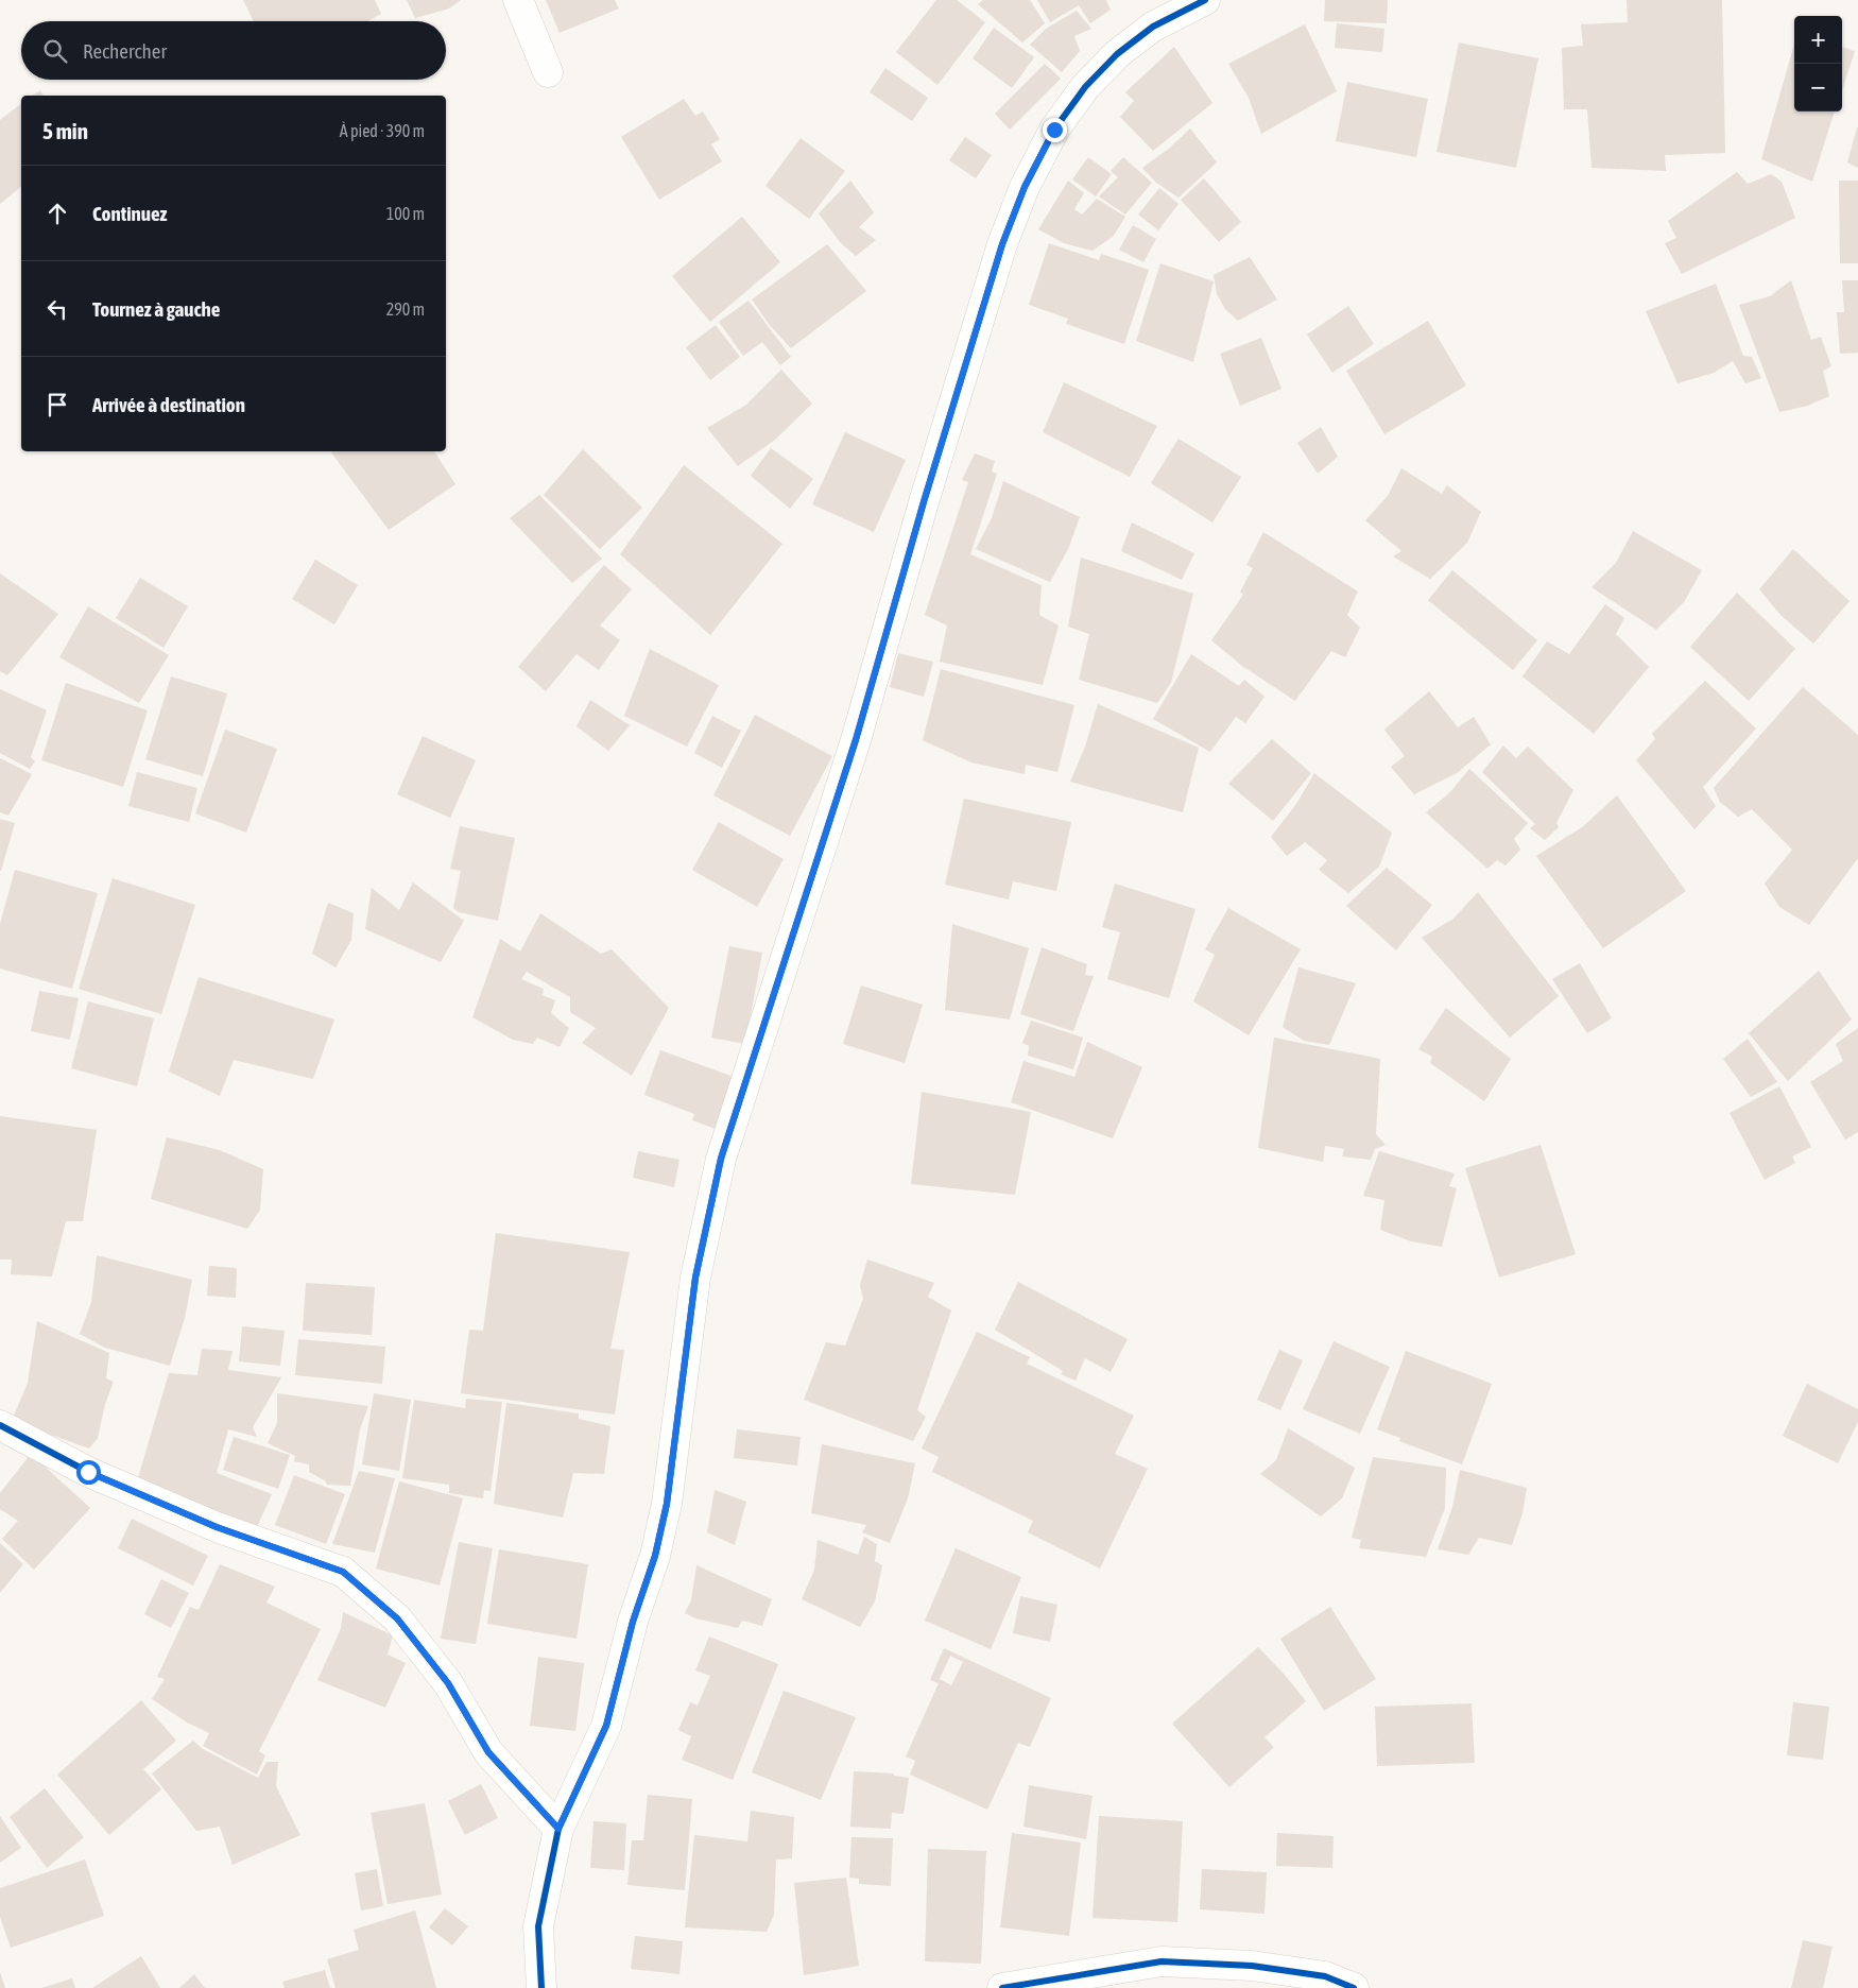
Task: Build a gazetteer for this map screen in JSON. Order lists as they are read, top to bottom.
{
  "page": {
    "map_buttons": ["+", "−"],
    "search": "Rechercher",
    "heading": ["5 min", "À pied · 390 m"],
    "list": [
      ["Continuez", "100 m"],
      ["Tournez à gauche", "290 m"],
      "Arrivée à destination"
    ]
  }
}
